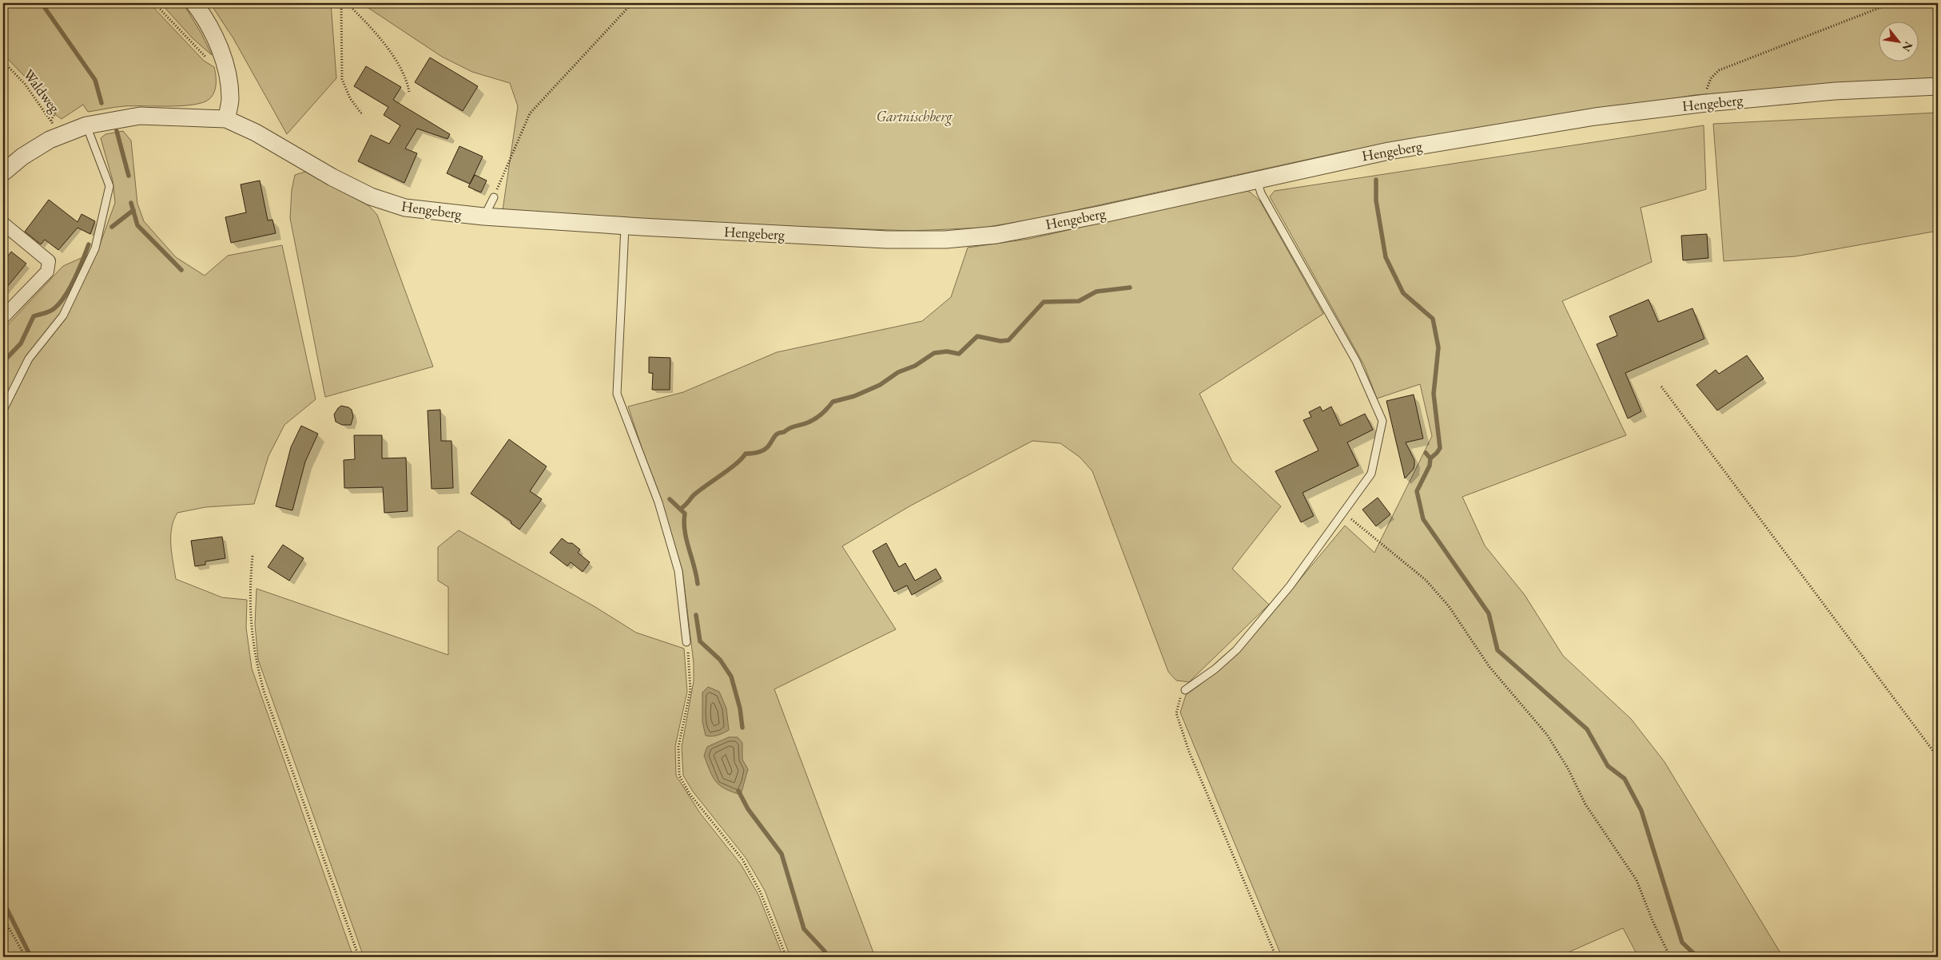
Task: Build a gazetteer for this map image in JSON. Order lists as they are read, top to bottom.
{
  "streets": {
    "street": ["Hengeberg"],
    "path": ["Waldweg"]
  },
  "parks": ["Gartnischberg"],
  "north": "bottom right"
}
